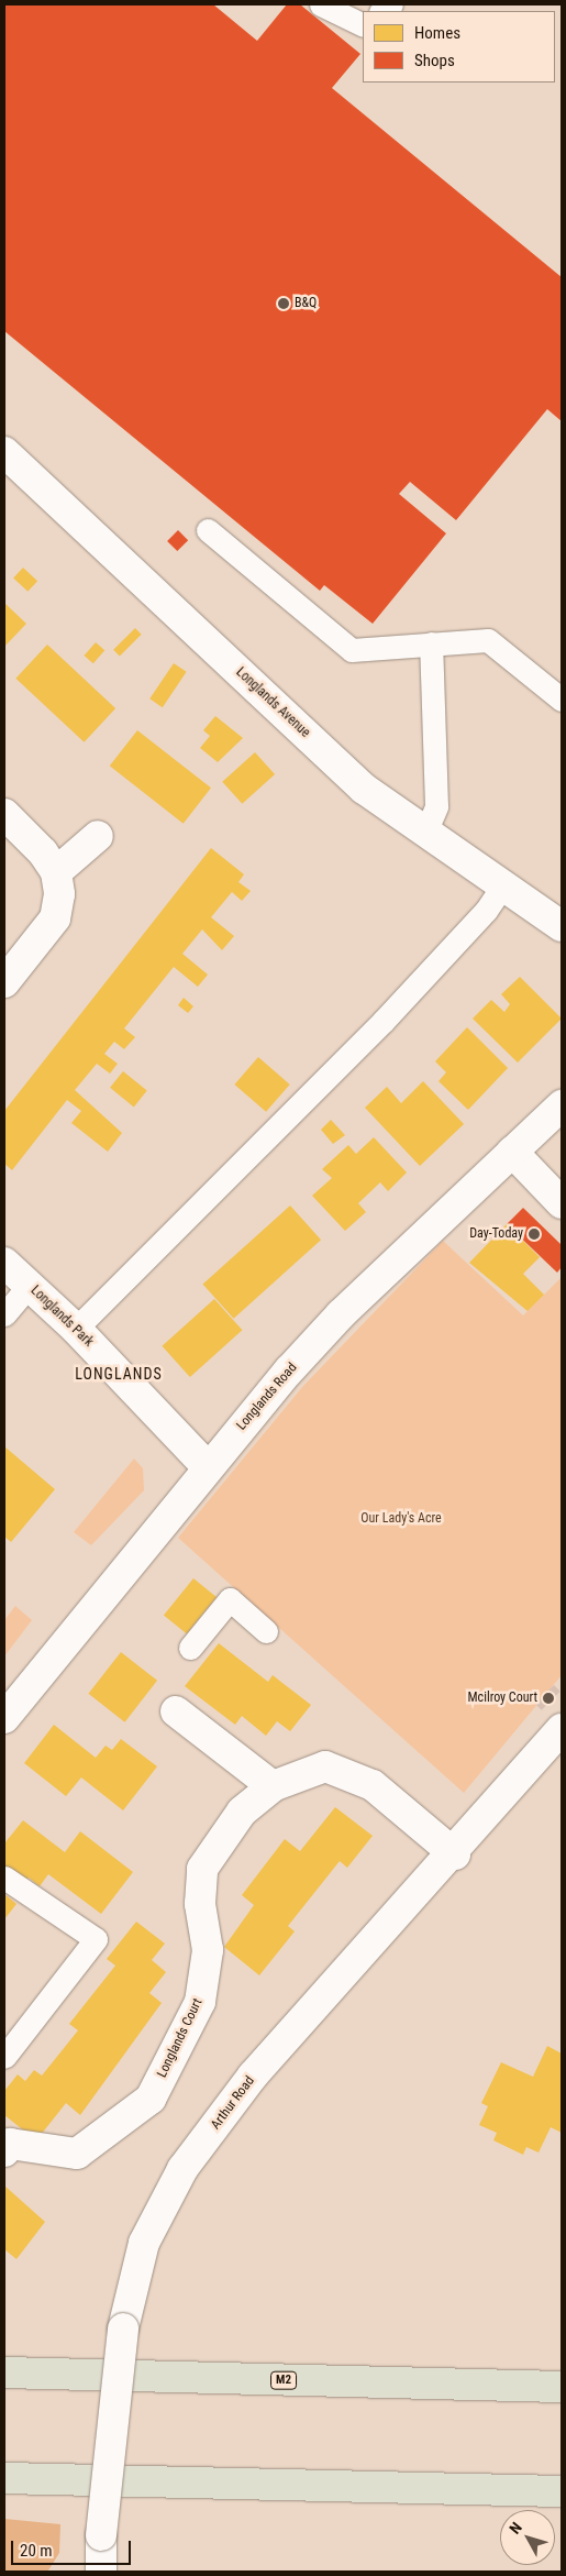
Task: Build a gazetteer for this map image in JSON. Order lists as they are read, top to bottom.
{
  "streets": {
    "highway": ["M2"],
    "street": [
      "Longlands Avenue",
      "Longlands Park",
      "Longlands Road",
      "Longlands Court",
      "Arthur Road"
    ]
  },
  "crossings": [
    ["Longlands Park", "Longlands Road"],
    ["Longlands Court", "Arthur Road"]
  ],
  "districts": ["LONGLANDS"],
  "parks": ["Our Lady's Acre"],
  "places": ["B&Q", "Day-Today", "Mcilroy Court"],
  "legend": ["Homes", "Shops"],
  "scale_bar": "20 m",
  "north": "top left"
}
